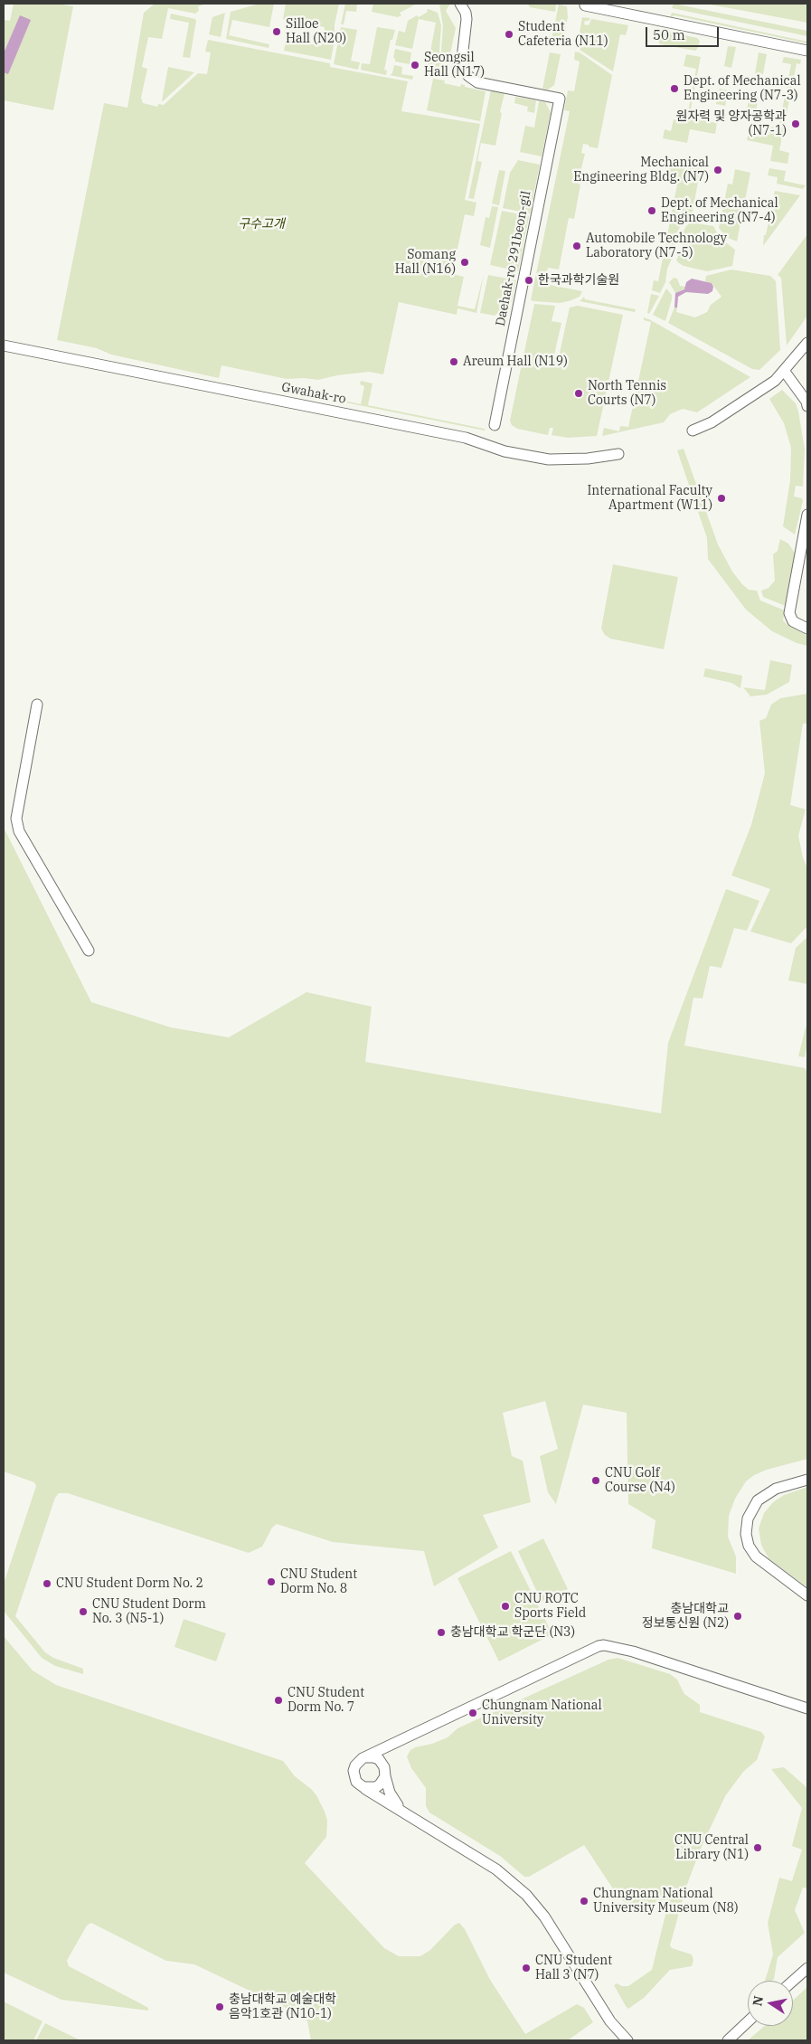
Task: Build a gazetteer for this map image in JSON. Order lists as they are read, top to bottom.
{
  "streets": {
    "street": ["Daehak-ro 291beon-gil", "Gwahak-ro"]
  },
  "parks": ["구수고개"],
  "places": [
    "Silloe Hall (N20)",
    "Student Cafeteria (N11)",
    "Seongsil Hall (N17)",
    "Dept. of Mechanical Engineering (N7-3)",
    "원자력 및 양자공학과 (N7-1)",
    "Mechanical Engineering Bldg. (N7)",
    "Dept. of Mechanical Engineering (N7-4)",
    "Automobile Technology Laboratory (N7-5)",
    "Somang Hall (N16)",
    "한국과학기술원",
    "Areum Hall (N19)",
    "North Tennis Courts (N7)",
    "International Faculty Apartment (W11)",
    "CNU Golf Course (N4)",
    "CNU Student Dorm No. 8",
    "CNU Student Dorm No. 2",
    "CNU ROTC Sports Field",
    "CNU Student Dorm No. 3 (N5-1)",
    "충남대학교 정보통신원 (N2)",
    "충남대학교 학군단 (N3)",
    "CNU Student Dorm No. 7",
    "Chungnam National University",
    "CNU Central Library (N1)",
    "Chungnam National University Museum (N8)",
    "CNU Student Hall 3 (N7)",
    "충남대학교 예술대학 음악1호관 (N10-1)"
  ],
  "scale_bar": "50 m",
  "north": "left"
}
